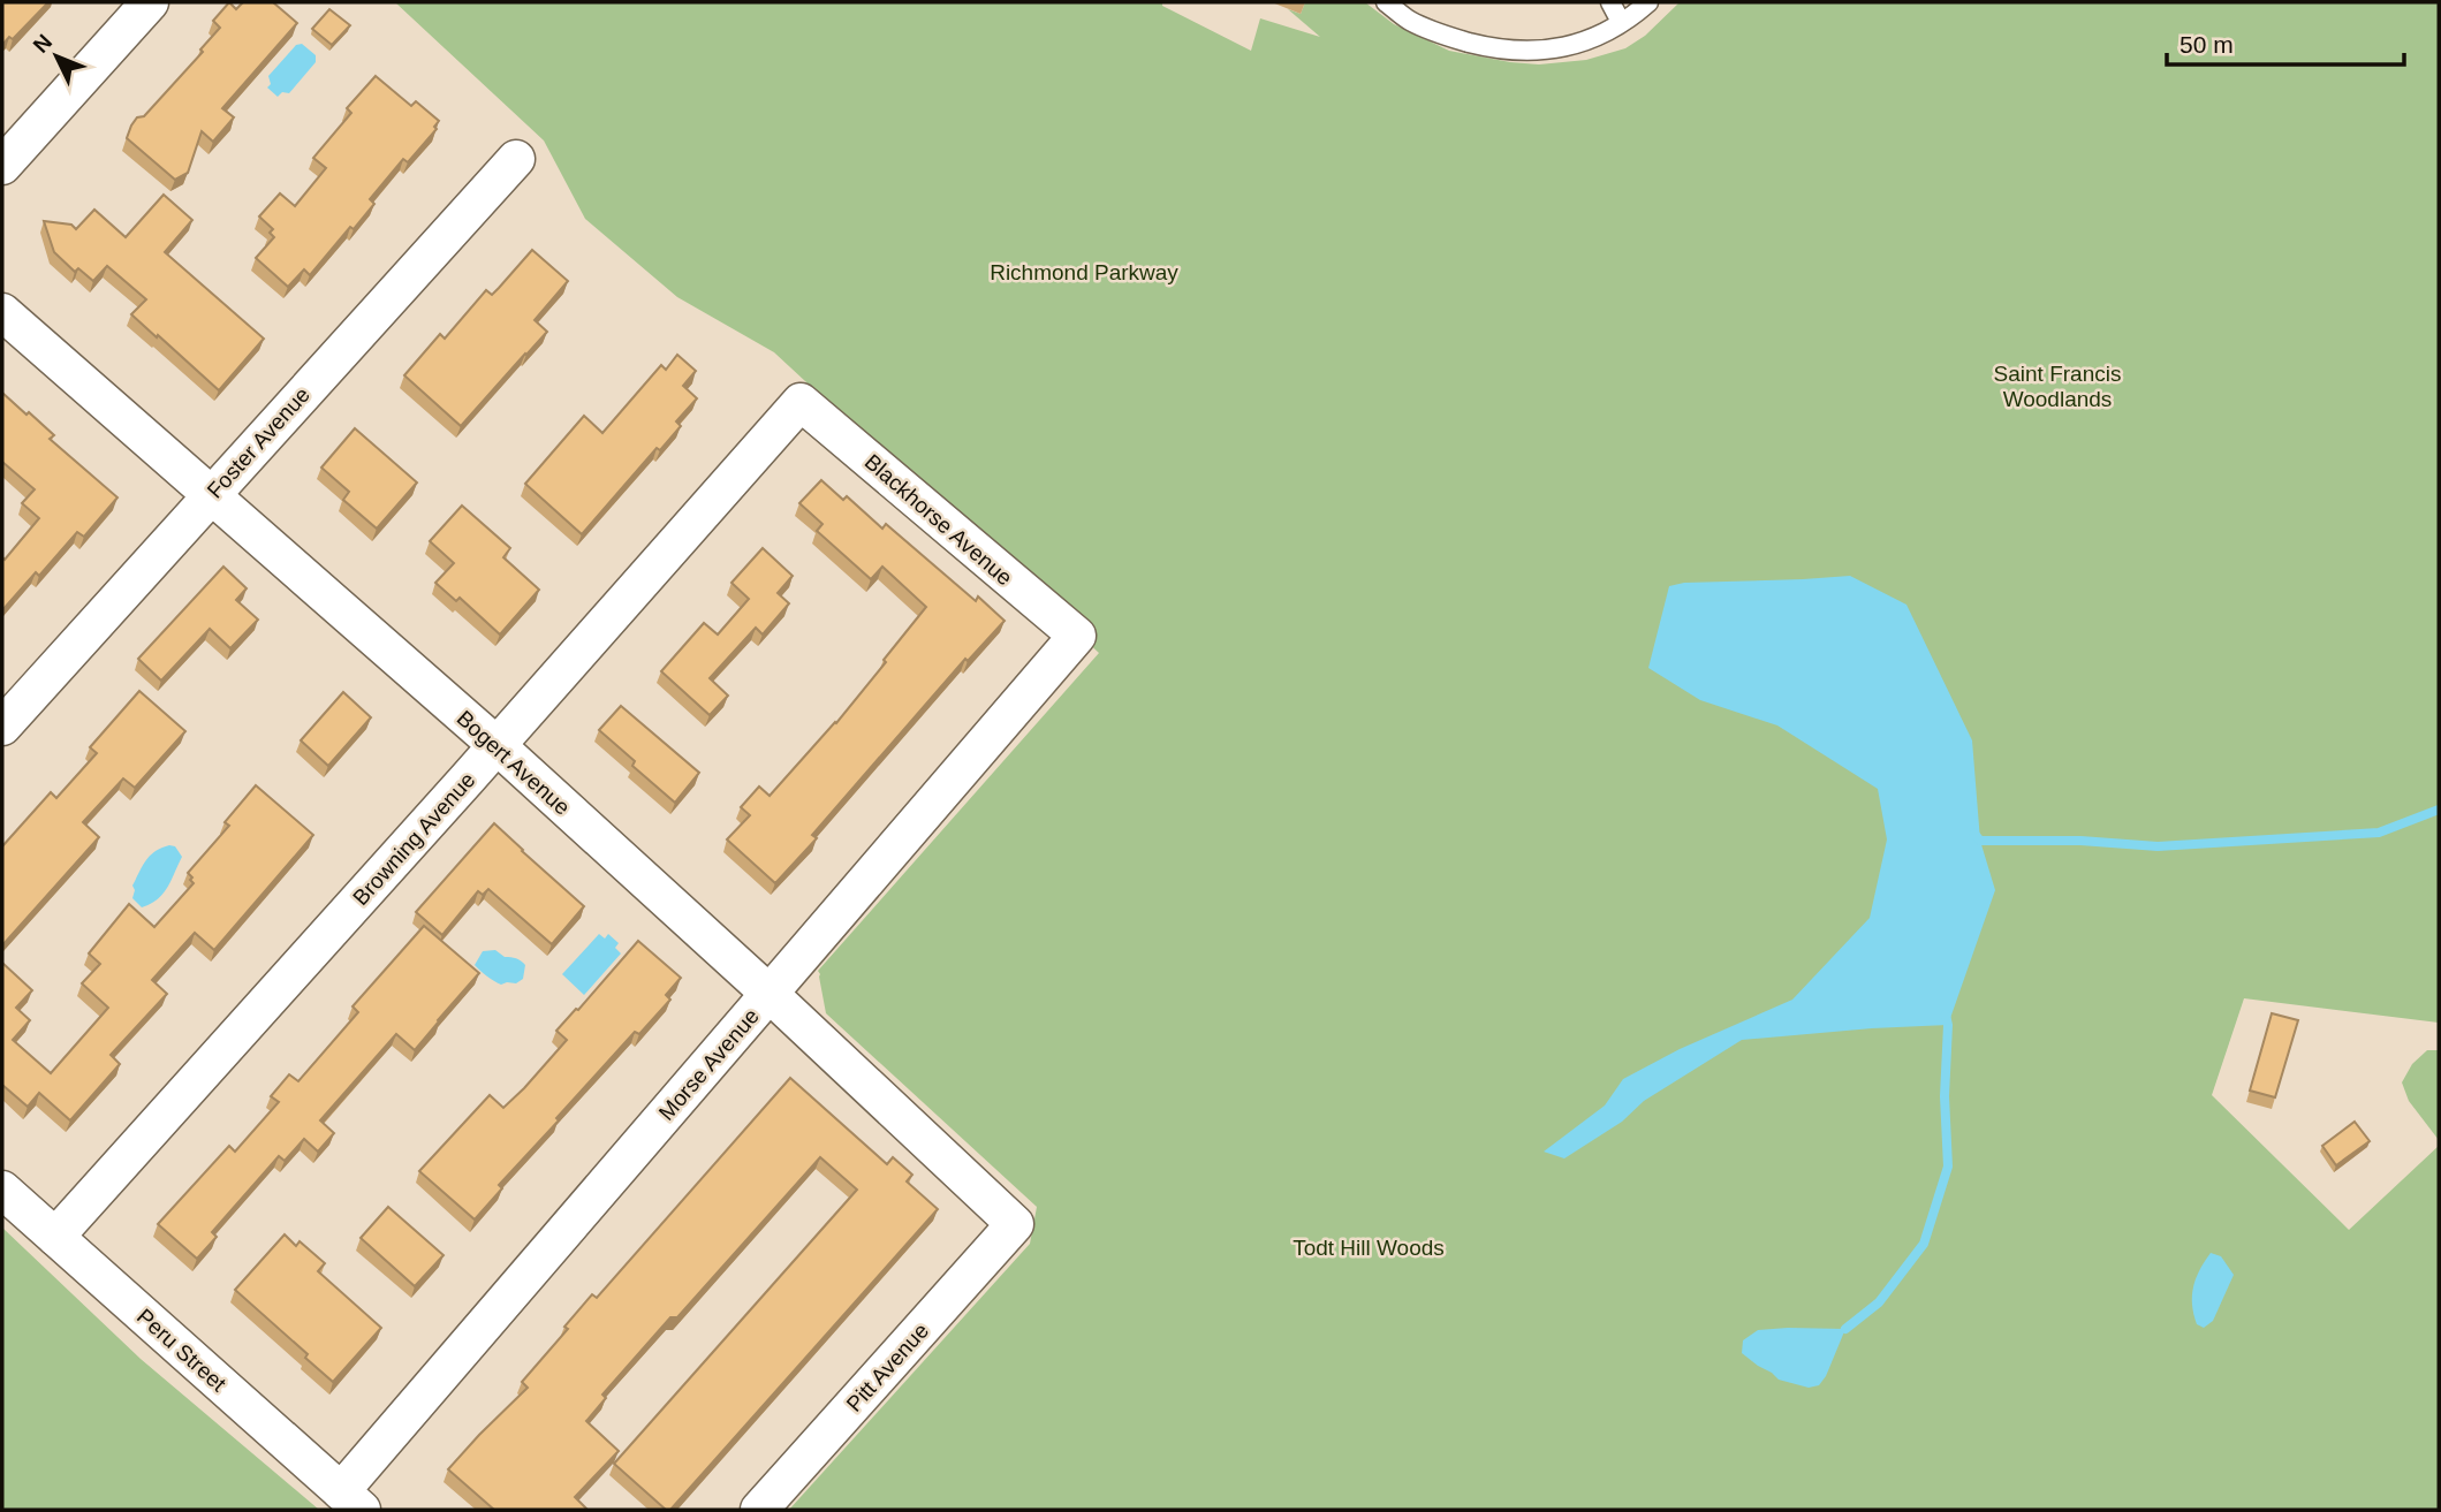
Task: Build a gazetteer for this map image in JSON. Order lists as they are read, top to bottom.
{
  "streets": {
    "street": [
      "Foster Avenue",
      "Blackhorse Avenue",
      "Bogert Avenue",
      "Browning Avenue",
      "Morse Avenue",
      "Peru Street",
      "Pitt Avenue"
    ]
  },
  "crossings": [
    ["Foster Avenue", "Bogert Avenue"],
    ["Blackhorse Avenue", "Browning Avenue"],
    ["Blackhorse Avenue", "Morse Avenue"],
    ["Bogert Avenue", "Browning Avenue"],
    ["Bogert Avenue", "Morse Avenue"],
    ["Bogert Avenue", "Pitt Avenue"],
    ["Browning Avenue", "Peru Street"],
    ["Morse Avenue", "Peru Street"]
  ],
  "parks": ["Richmond Parkway", "Saint Francis Woodlands", "Todt Hill Woods"],
  "scale_bar": "50 m",
  "north": "top left"
}
